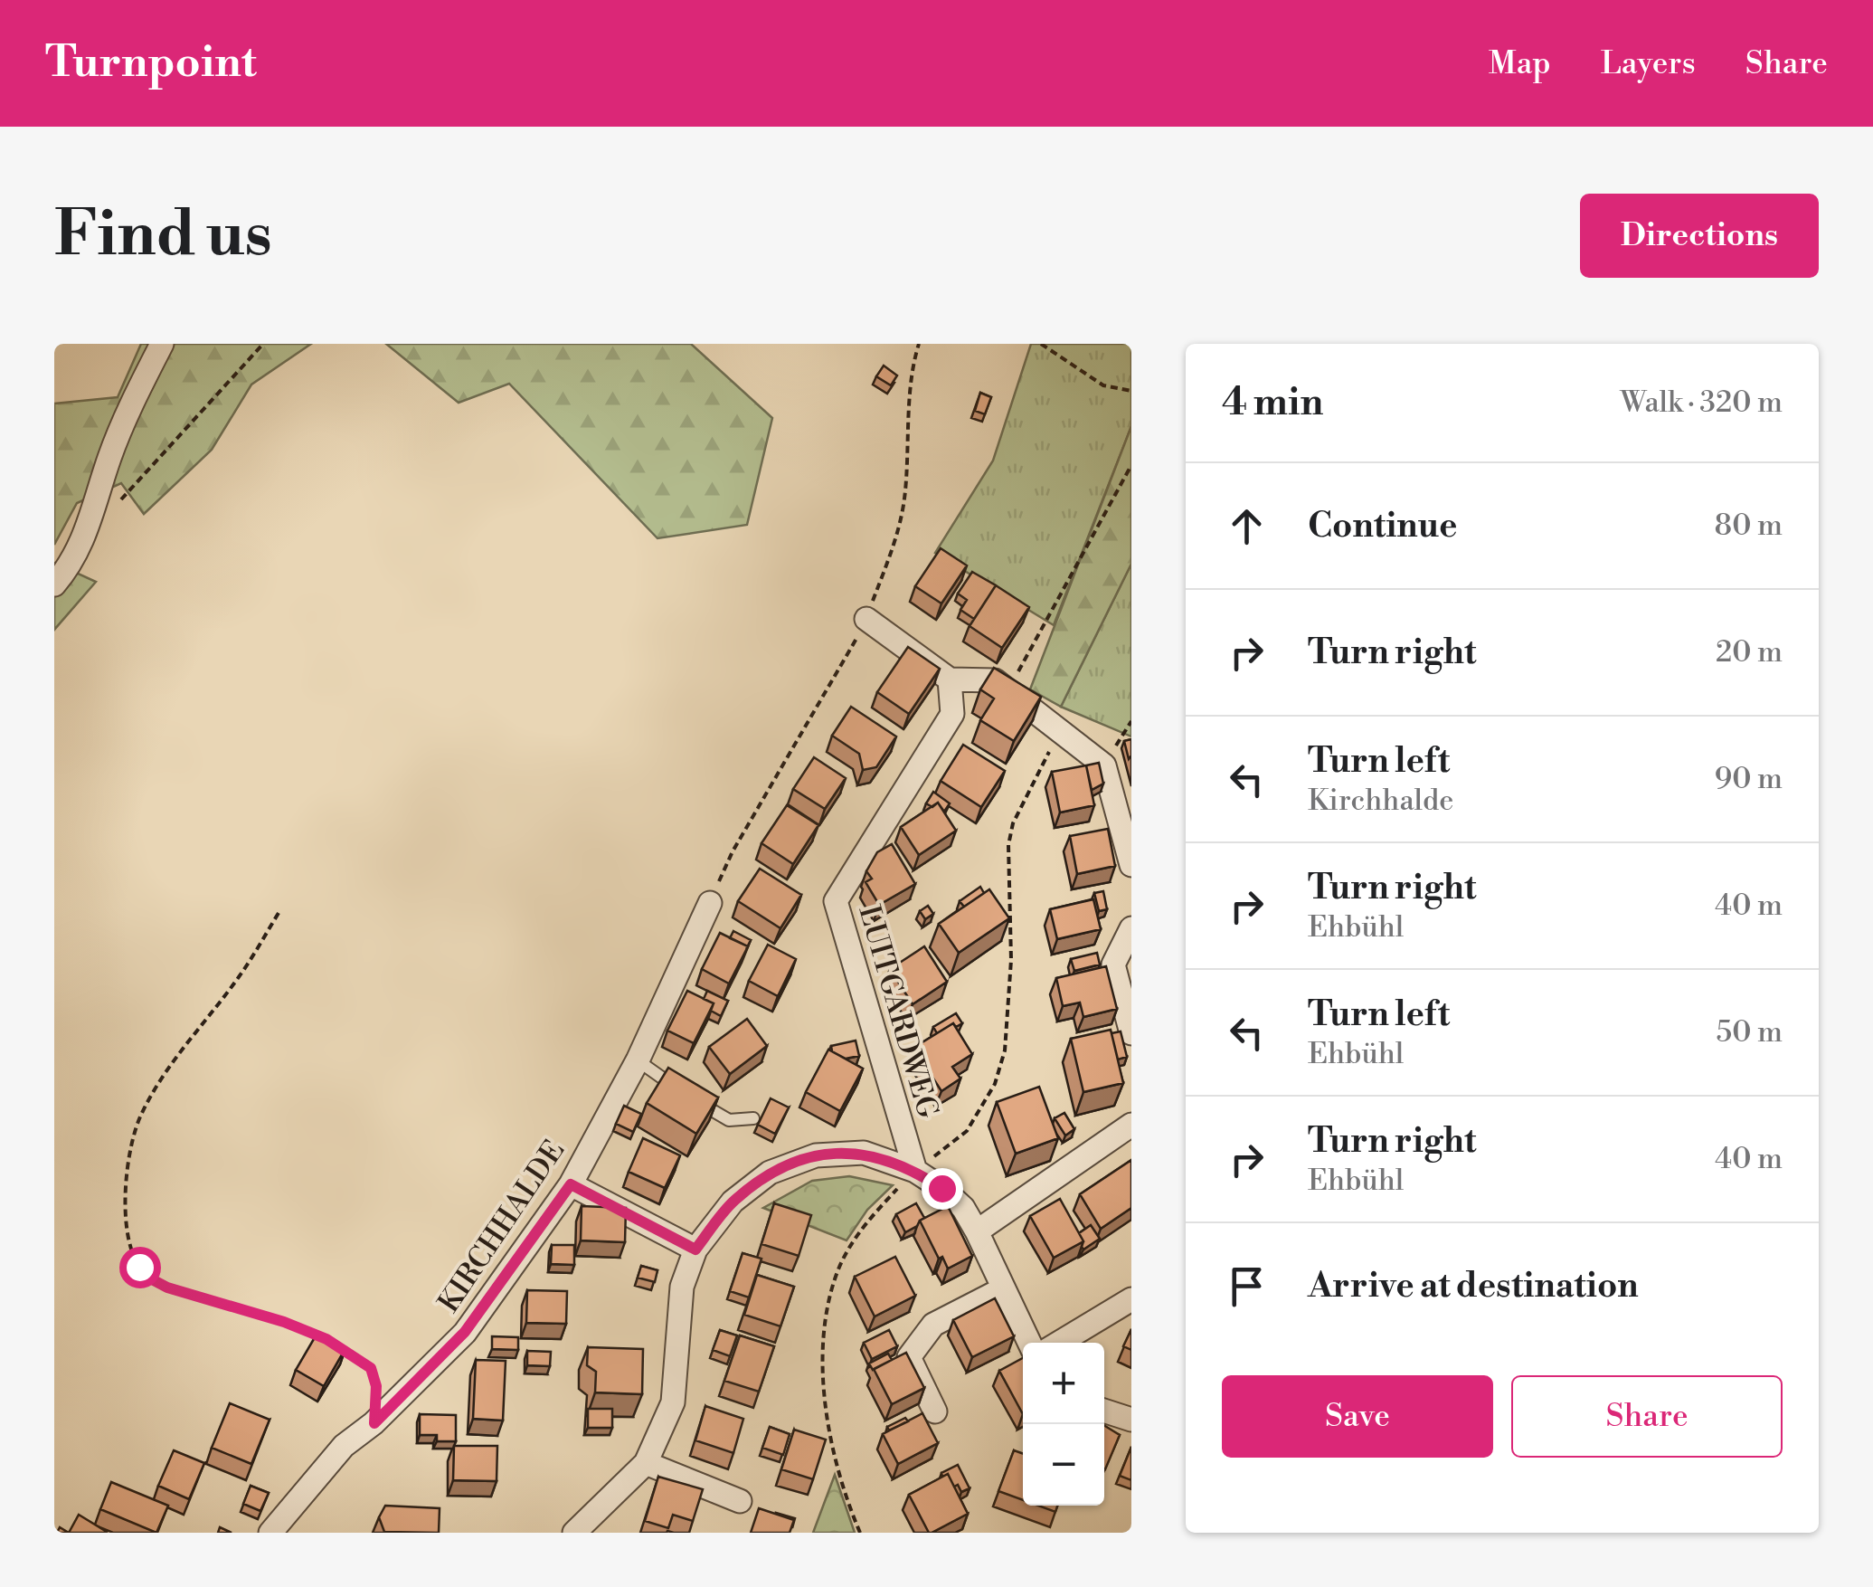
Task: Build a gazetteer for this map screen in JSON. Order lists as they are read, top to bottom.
{
  "streets": {
    "street": ["LUITGARDWEG", "KIRCHHALDE"]
  },
  "page": {
    "header": "Turnpoint",
    "nav": ["Map", "Layers", "Share"],
    "buttons": [
      "Directions",
      ["Save", "Share"]
    ],
    "title": "Find us",
    "heading": ["4 min", "Walk · 320 m"],
    "list": [
      ["Continue", "80 m"],
      ["Turn right", "20 m"],
      ["Turn left", "Kirchhalde", "90 m"],
      ["Turn right", "Ehbühl", "40 m"],
      ["Turn left", "Ehbühl", "50 m"],
      ["Turn right", "Ehbühl", "40 m"],
      "Arrive at destination"
    ],
    "map_buttons": ["+", "−"]
  }
}
